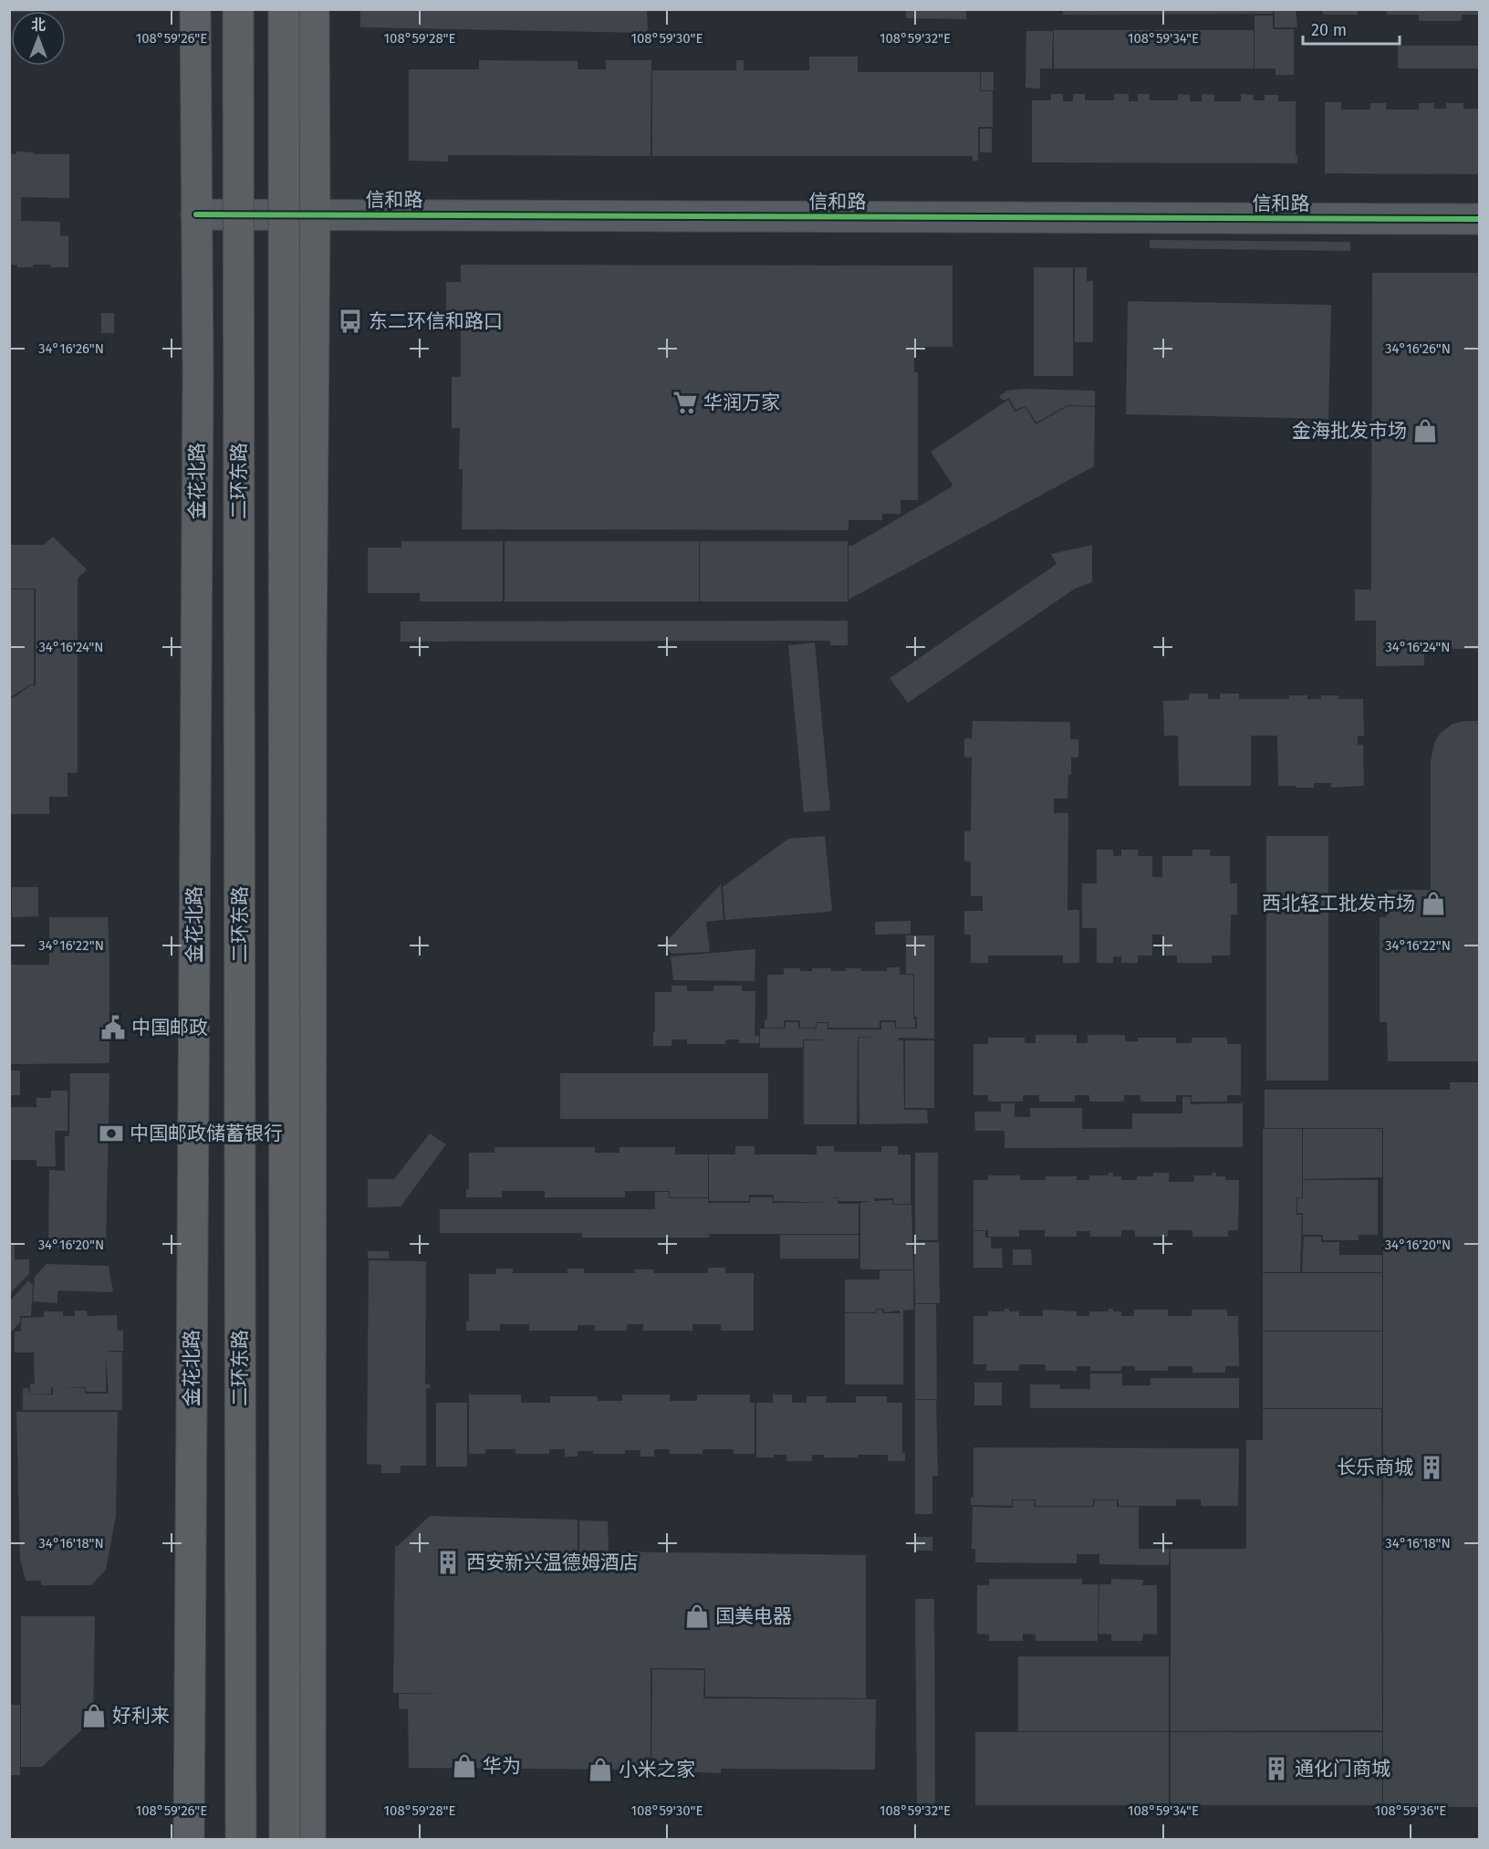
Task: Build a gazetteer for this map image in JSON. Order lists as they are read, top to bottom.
{
  "streets": {
    "highway": ["二环东路"],
    "main road": ["金花北路"],
    "street": ["信和路"]
  },
  "crossings": [
    ["信和路", "金花北路"]
  ],
  "places": {
    "bus stop": ["东二环信和路口"],
    "supermarket": ["华润万家"],
    "shop": [
      "金海批发市场",
      "西北轻工批发市场",
      "国美电器",
      "好利来",
      "华为",
      "小米之家"
    ],
    "public building": ["中国邮政"],
    "bank": ["中国邮政储蓄银行"],
    "building": ["长乐商城", "西安新兴温德姆酒店", "通化门商城"]
  },
  "scale_bar": "20 m",
  "north": "top",
  "coordinates": [
    "108°59'26\"E",
    "108°59'28\"E",
    "108°59'30\"E",
    "108°59'32\"E",
    "108°59'34\"E",
    "34°16'26\"N",
    "34°16'24\"N",
    "34°16'22\"N",
    "34°16'20\"N",
    "34°16'18\"N",
    "108°59'36\"E"
  ]
}
